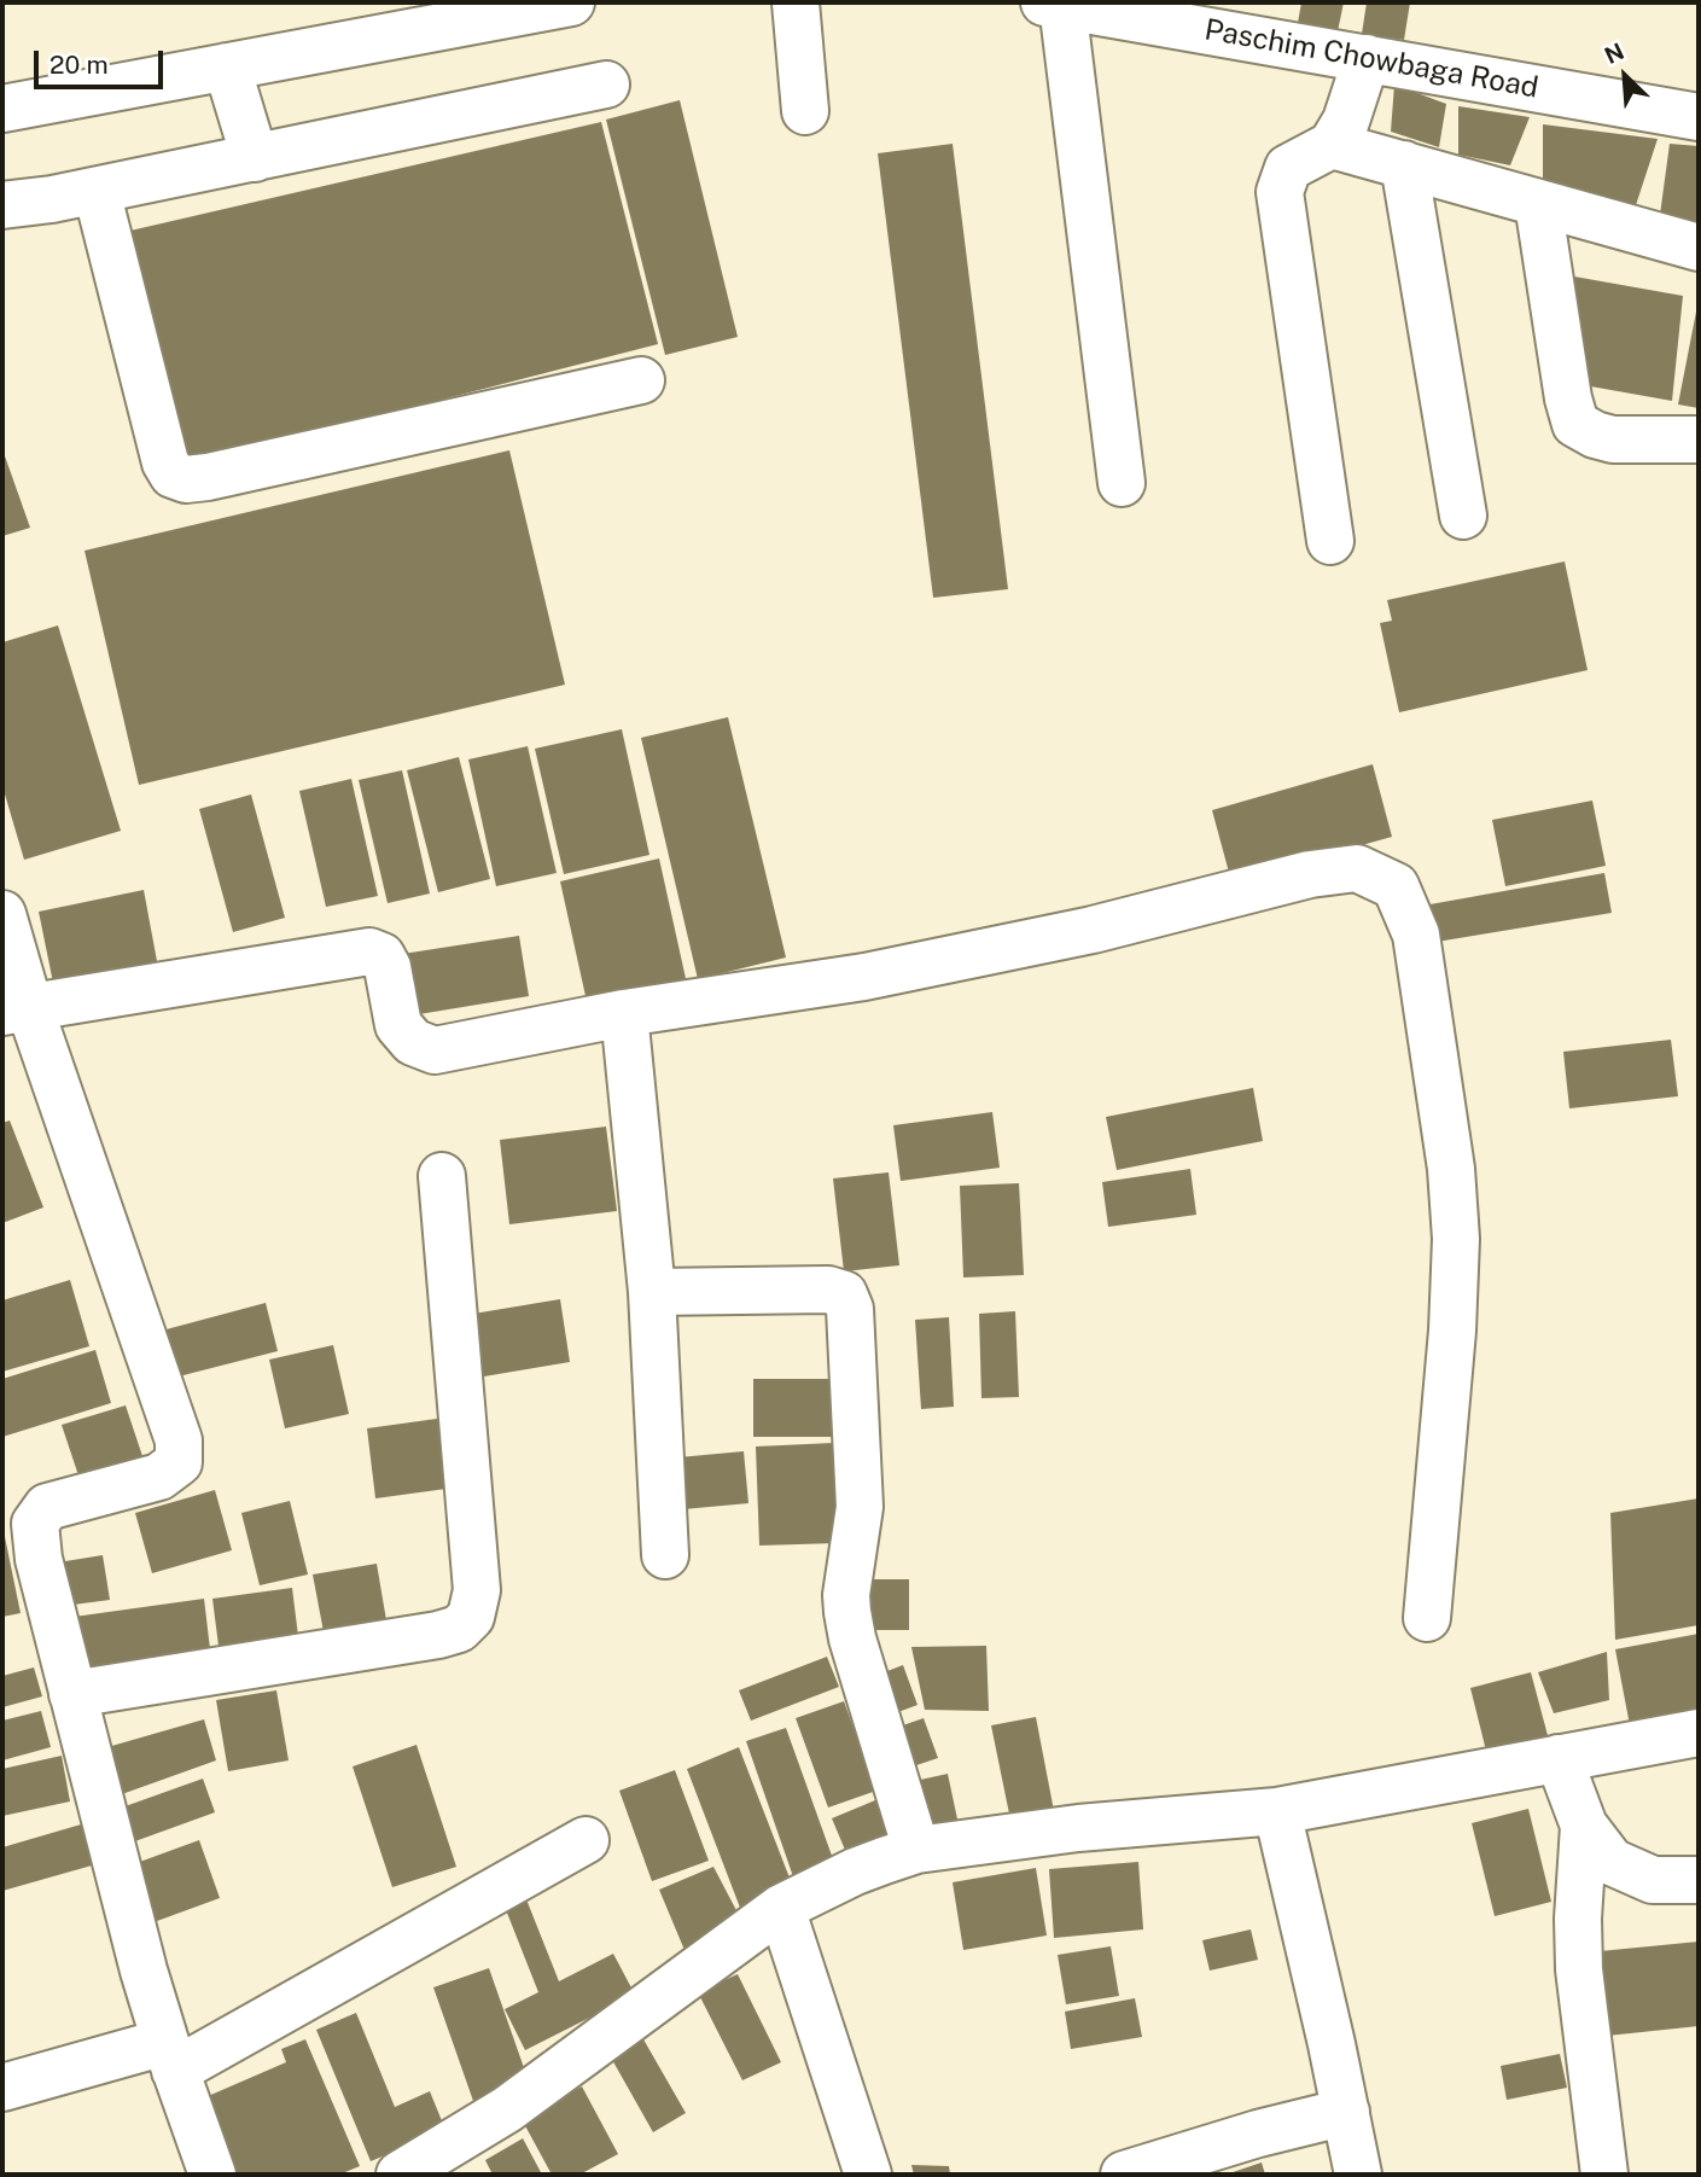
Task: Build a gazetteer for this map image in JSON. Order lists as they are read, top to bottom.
{
  "streets": {
    "street": ["Paschim Chowbaga Road"]
  },
  "scale_bar": "20 m",
  "north": "top left"
}
